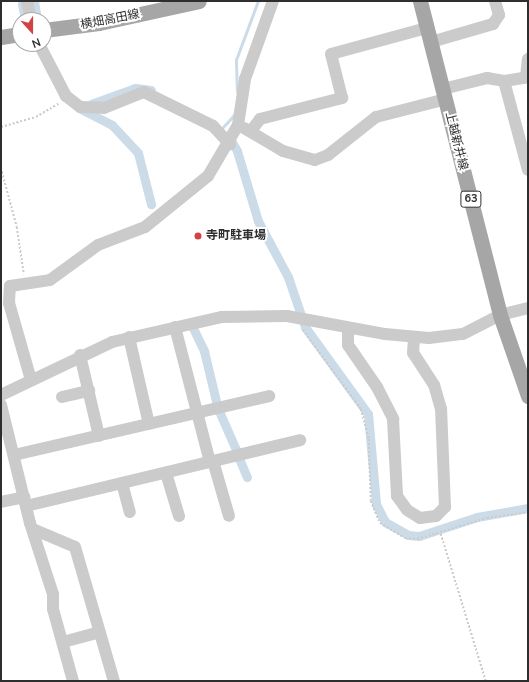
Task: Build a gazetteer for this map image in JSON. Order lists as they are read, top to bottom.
{
  "streets": {
    "main road": ["横畑高田線", "上越新井線", "63"]
  },
  "places": ["寺町駐車場"],
  "north": "bottom"
}
